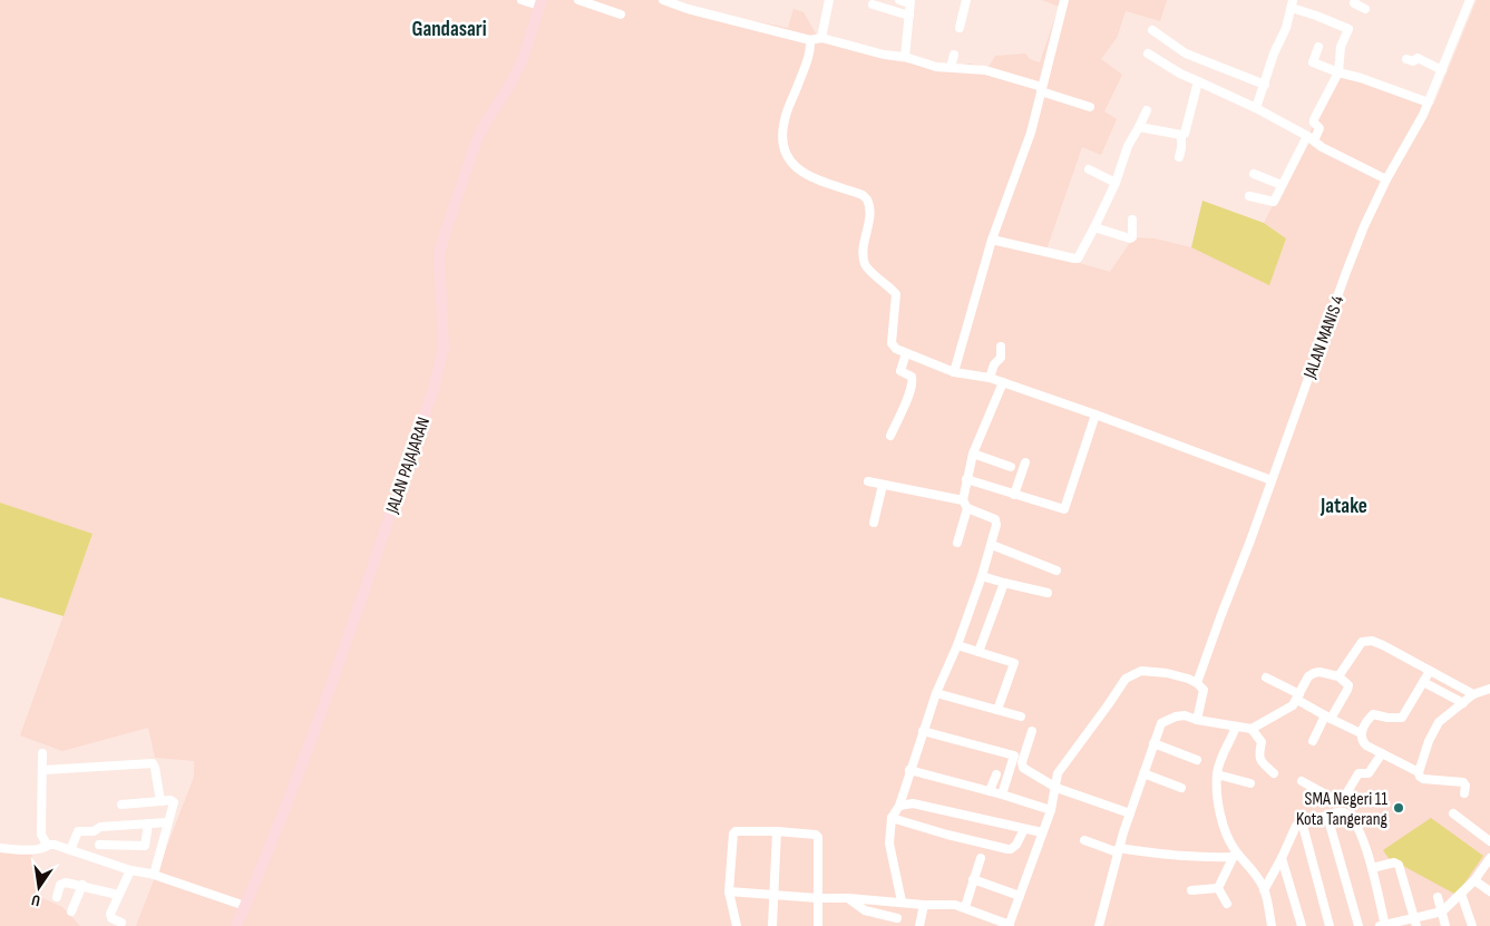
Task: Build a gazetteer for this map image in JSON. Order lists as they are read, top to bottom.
{
  "streets": {
    "main road": ["JALAN PAJAJARAN"],
    "street": ["JALAN MANIS 4"]
  },
  "districts": ["Gandasari", "Jatake"],
  "places": ["SMA Negeri 11 Kota Tangerang"],
  "north": "bottom"
}
